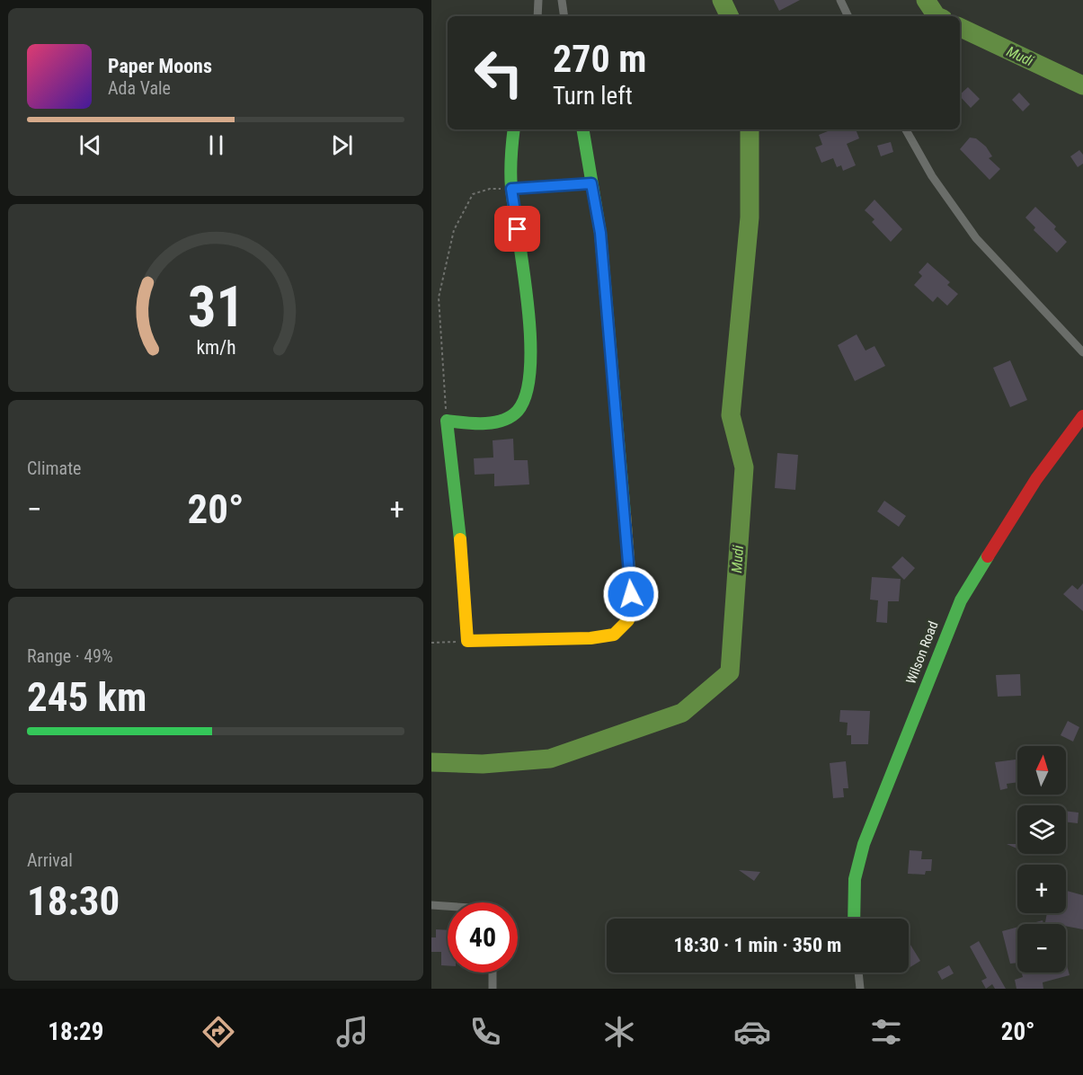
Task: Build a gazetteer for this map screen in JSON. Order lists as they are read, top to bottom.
{
  "streets": {
    "street": ["Wilson Road"]
  },
  "water": ["Mudi"],
  "north": "top",
  "page": {
    "turn": ["270 m", "Turn left"],
    "song": ["Paper Moons", "Ada Vale"],
    "tile": [
      "Climate",
      ["Range · 49%", "245 km"],
      ["Arrival", "18:30"]
    ],
    "heat": ["−", "20°", "+"],
    "map_buttons": ["+", "−"],
    "limit": "40",
    "trip": "18:30 · 1 min · 350 m",
    "tabs": ["18:29", "20°"],
    "gauge": ["31", "km/h"]
  }
}
